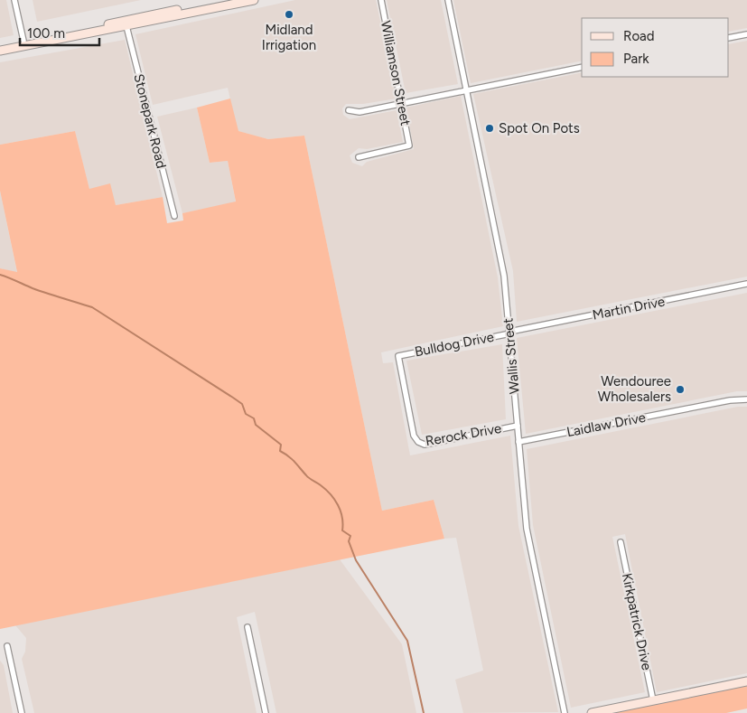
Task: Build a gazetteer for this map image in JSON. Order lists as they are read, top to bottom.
{
  "streets": {
    "street": [
      "Williamson Street",
      "Stonepark Road",
      "Martin Drive",
      "Bulldog Drive",
      "Wallis Street",
      "Laidlaw Drive",
      "Rerock Drive",
      "Kirkpatrick Drive"
    ]
  },
  "crossings": [
    ["Martin Drive", "Bulldog Drive"],
    ["Martin Drive", "Wallis Street"],
    ["Bulldog Drive", "Wallis Street"],
    ["Bulldog Drive", "Rerock Drive"],
    ["Wallis Street", "Laidlaw Drive"],
    ["Wallis Street", "Rerock Drive"]
  ],
  "places": ["Midland Irrigation", "Spot On Pots", "Wendouree Wholesalers"],
  "legend": ["Road", "Park"],
  "scale_bar": "100 m"
}
